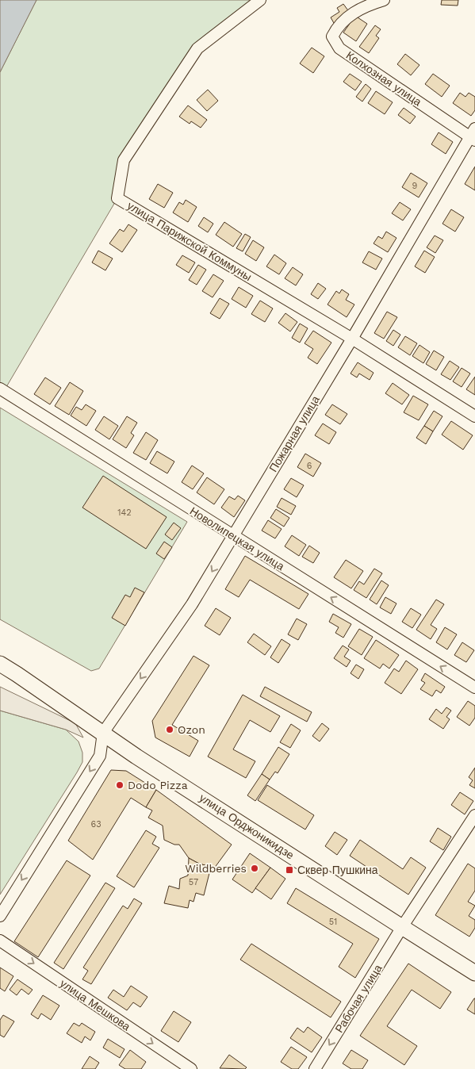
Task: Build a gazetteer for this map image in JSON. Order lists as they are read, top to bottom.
{
  "streets": {
    "main road": ["улица Орджоникидзе"],
    "street": [
      "Колхозная улица",
      "улица Парижской Коммуны",
      "Пожарная улица",
      "Новолипецкая улица",
      "Рабочая улица",
      "улица Мешкова"
    ]
  },
  "crossings": [
    ["Колхозная улица", "Пожарная улица"],
    ["улица Парижской Коммуны", "Пожарная улица"],
    ["Пожарная улица", "Новолипецкая улица"],
    ["Пожарная улица", "улица Орджоникидзе"],
    ["улица Орджоникидзе", "Рабочая улица"]
  ],
  "one_way": ["Новолипецкая улица", "Рабочая улица", "улица Мешкова"],
  "places": {
    "other": ["Ozon", "Dodo Pizza", "Wildberries"],
    "transit": ["Сквер Пушкина"]
  },
  "house_numbers": [
    "9",
    "6",
    "142",
    "63",
    "57",
    "51"
  ]
}
